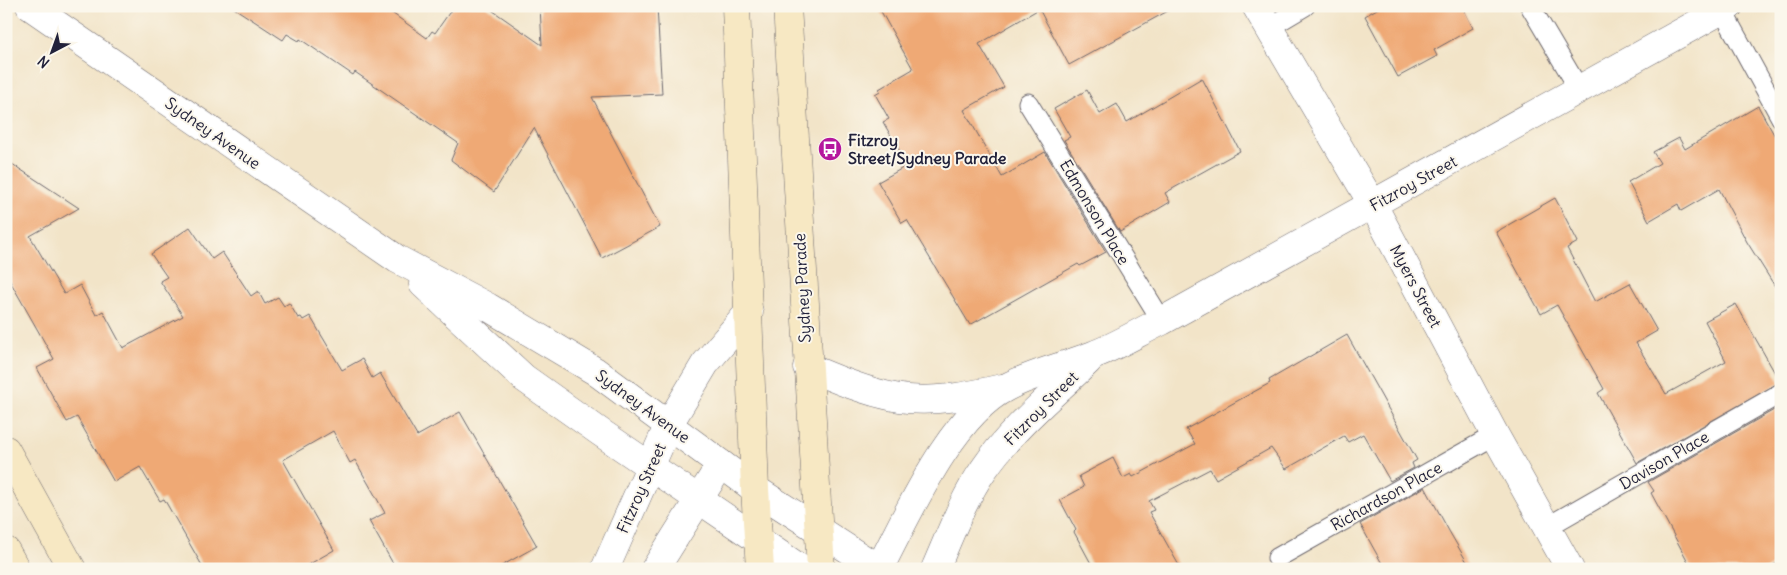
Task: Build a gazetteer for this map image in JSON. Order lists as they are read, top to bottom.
{
  "streets": {
    "street": [
      "Sydney Avenue",
      "Fitzroy Street",
      "Myers Street",
      "Sydney Parade"
    ],
    "lane": ["Edmonson Place", "Davison Place", "Richardson Place"]
  },
  "crossings": [
    ["Sydney Avenue", "Fitzroy Street"],
    ["Sydney Avenue", "Sydney Parade"],
    ["Fitzroy Street", "Edmonson Place"],
    ["Fitzroy Street", "Myers Street"],
    ["Fitzroy Street", "Sydney Parade"],
    ["Myers Street", "Davison Place"],
    ["Myers Street", "Richardson Place"]
  ],
  "places": {
    "bus stop": ["Fitzroy Street/Sydney Parade"]
  },
  "north": "bottom left"
}
